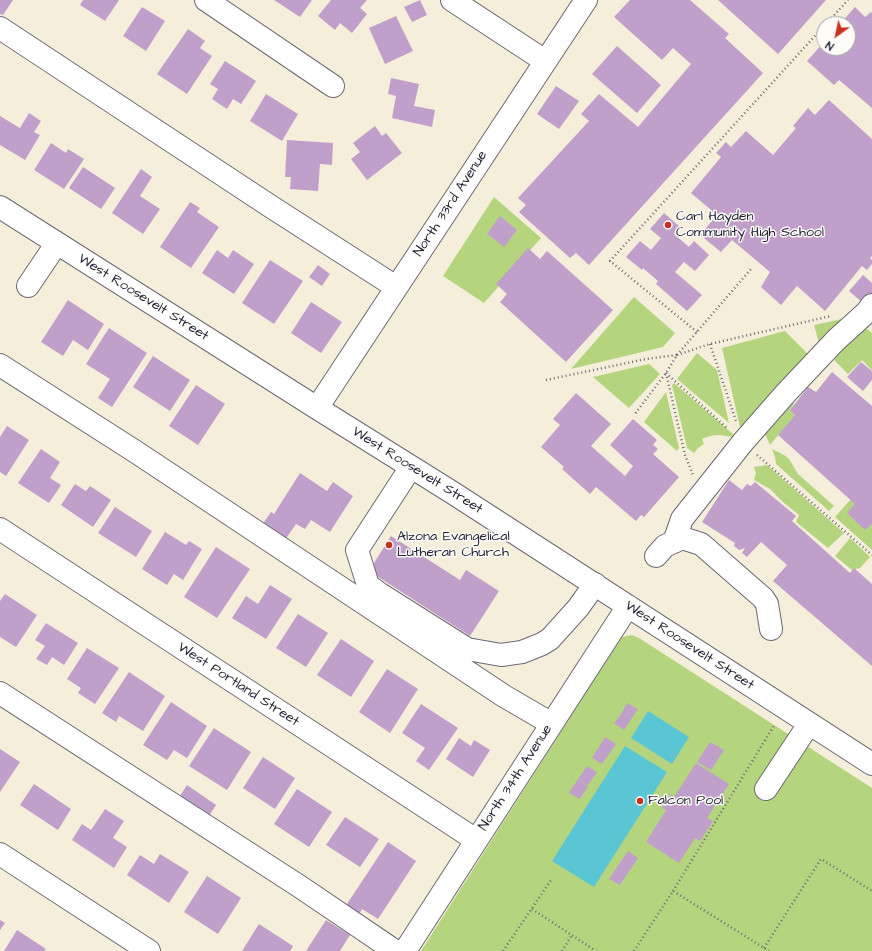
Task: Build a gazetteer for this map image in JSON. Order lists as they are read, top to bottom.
{
  "streets": {
    "street": [
      "North 33rd Avenue",
      "West Roosevelt Street",
      "West Portland Street",
      "North 34th Avenue"
    ]
  },
  "crossings": [
    ["North 33rd Avenue", "West Roosevelt Street"],
    ["West Roosevelt Street", "North 34th Avenue"],
    ["West Portland Street", "North 34th Avenue"]
  ],
  "places": ["Carl Hayden Community High School", "Alzona Evangelical Lutheran Church", "Falcon Pool"],
  "north": "bottom left"
}
